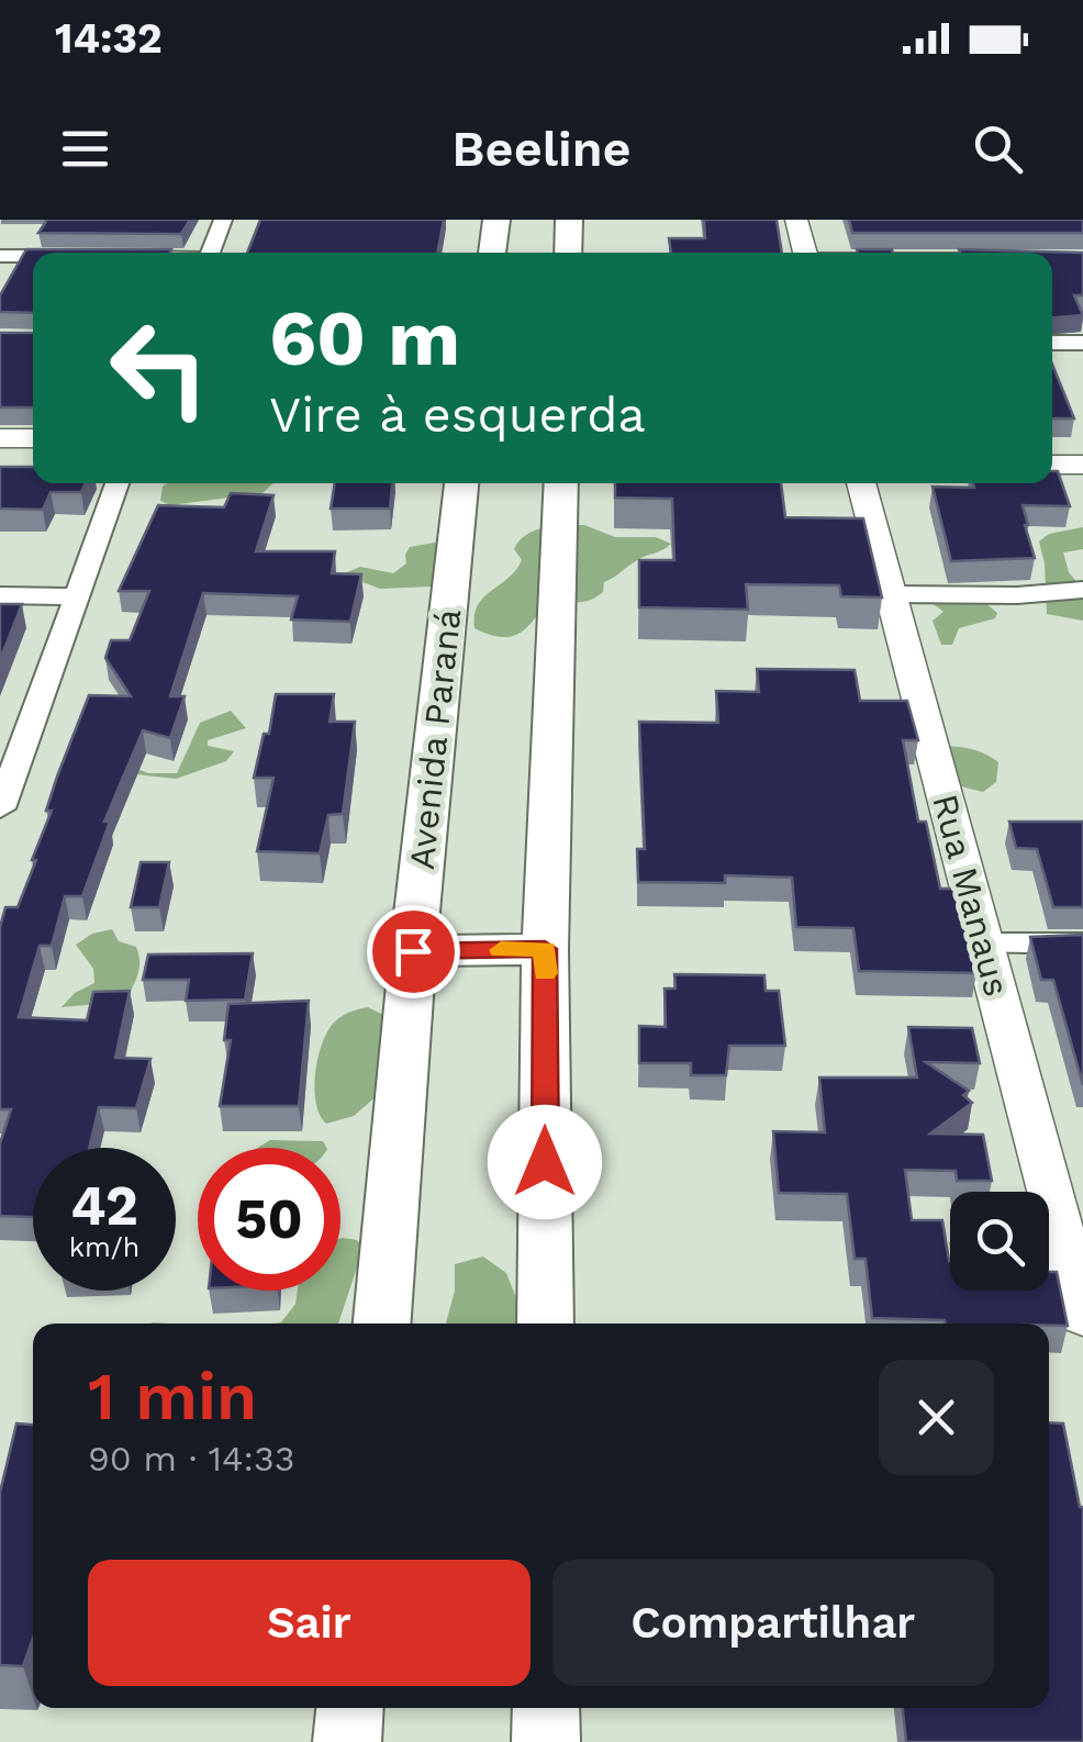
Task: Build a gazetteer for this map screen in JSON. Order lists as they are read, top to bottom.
{
  "streets": {
    "main road": ["Avenida Paraná"],
    "street": ["Rua Manaus"]
  },
  "page": {
    "status": "14:32",
    "header": "Beeline",
    "turn": ["60 m", "Vire à esquerda"],
    "speed": "42 km/h",
    "limit": "50",
    "heading": ["1 min", "90 m · 14:33"],
    "buttons": ["Sair", "Compartilhar"]
  }
}
